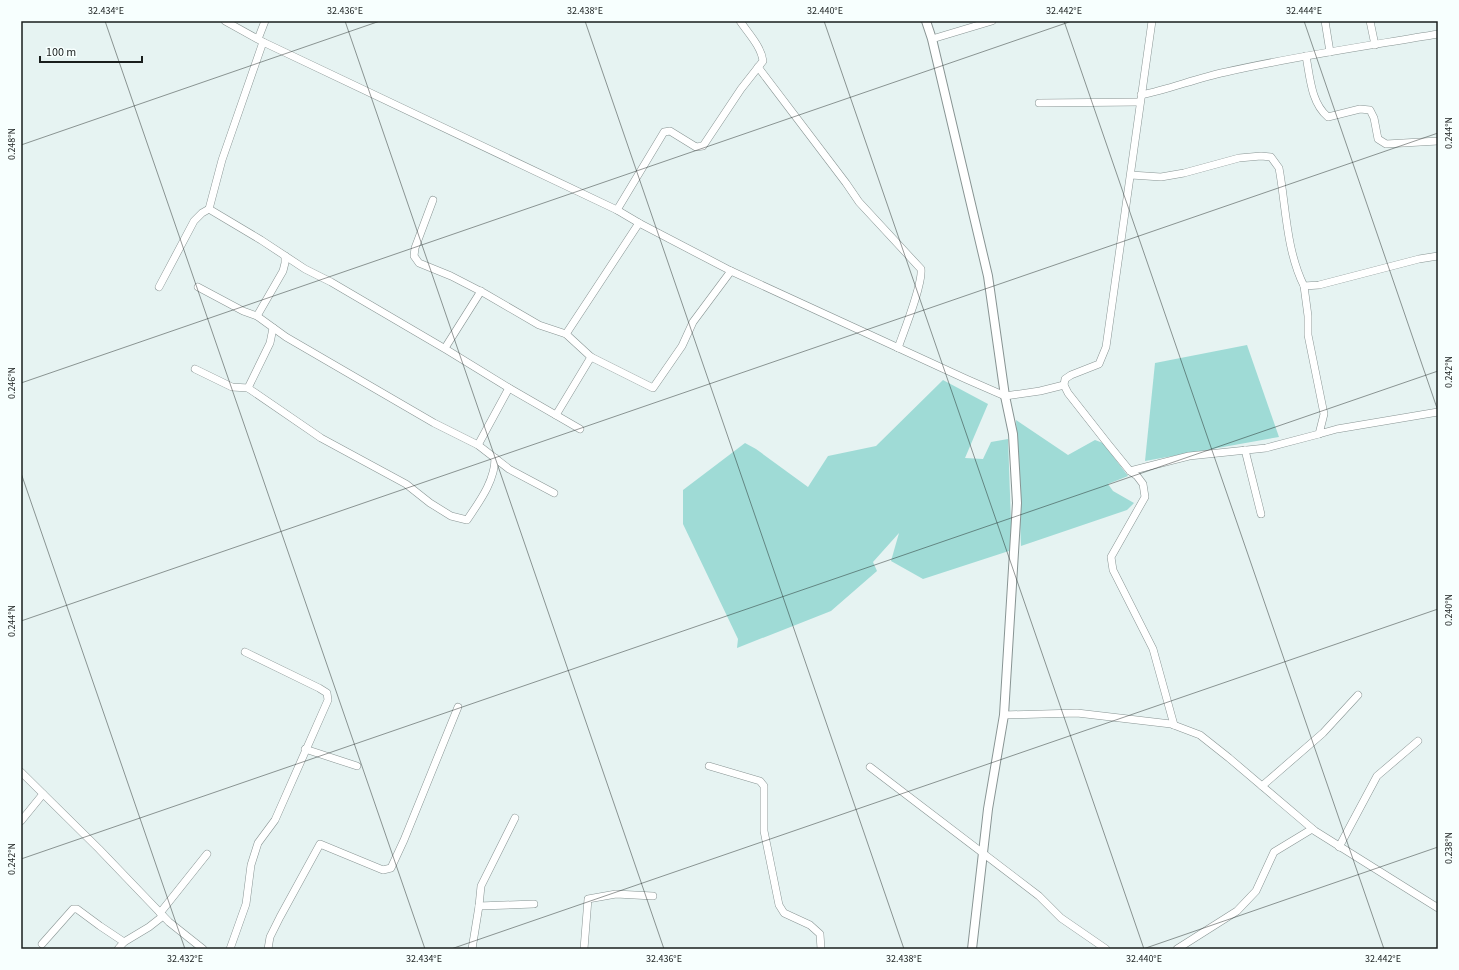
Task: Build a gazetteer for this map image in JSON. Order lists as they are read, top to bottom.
{
  "scale_bar": "100 m",
  "coordinates": [
    "32.434°E",
    "32.436°E",
    "32.438°E",
    "32.440°E",
    "32.442°E",
    "32.444°E",
    "0.244°N",
    "0.248°N",
    "0.242°N",
    "0.246°N",
    "0.240°N",
    "0.238°N",
    "32.432°E"
  ]
}
